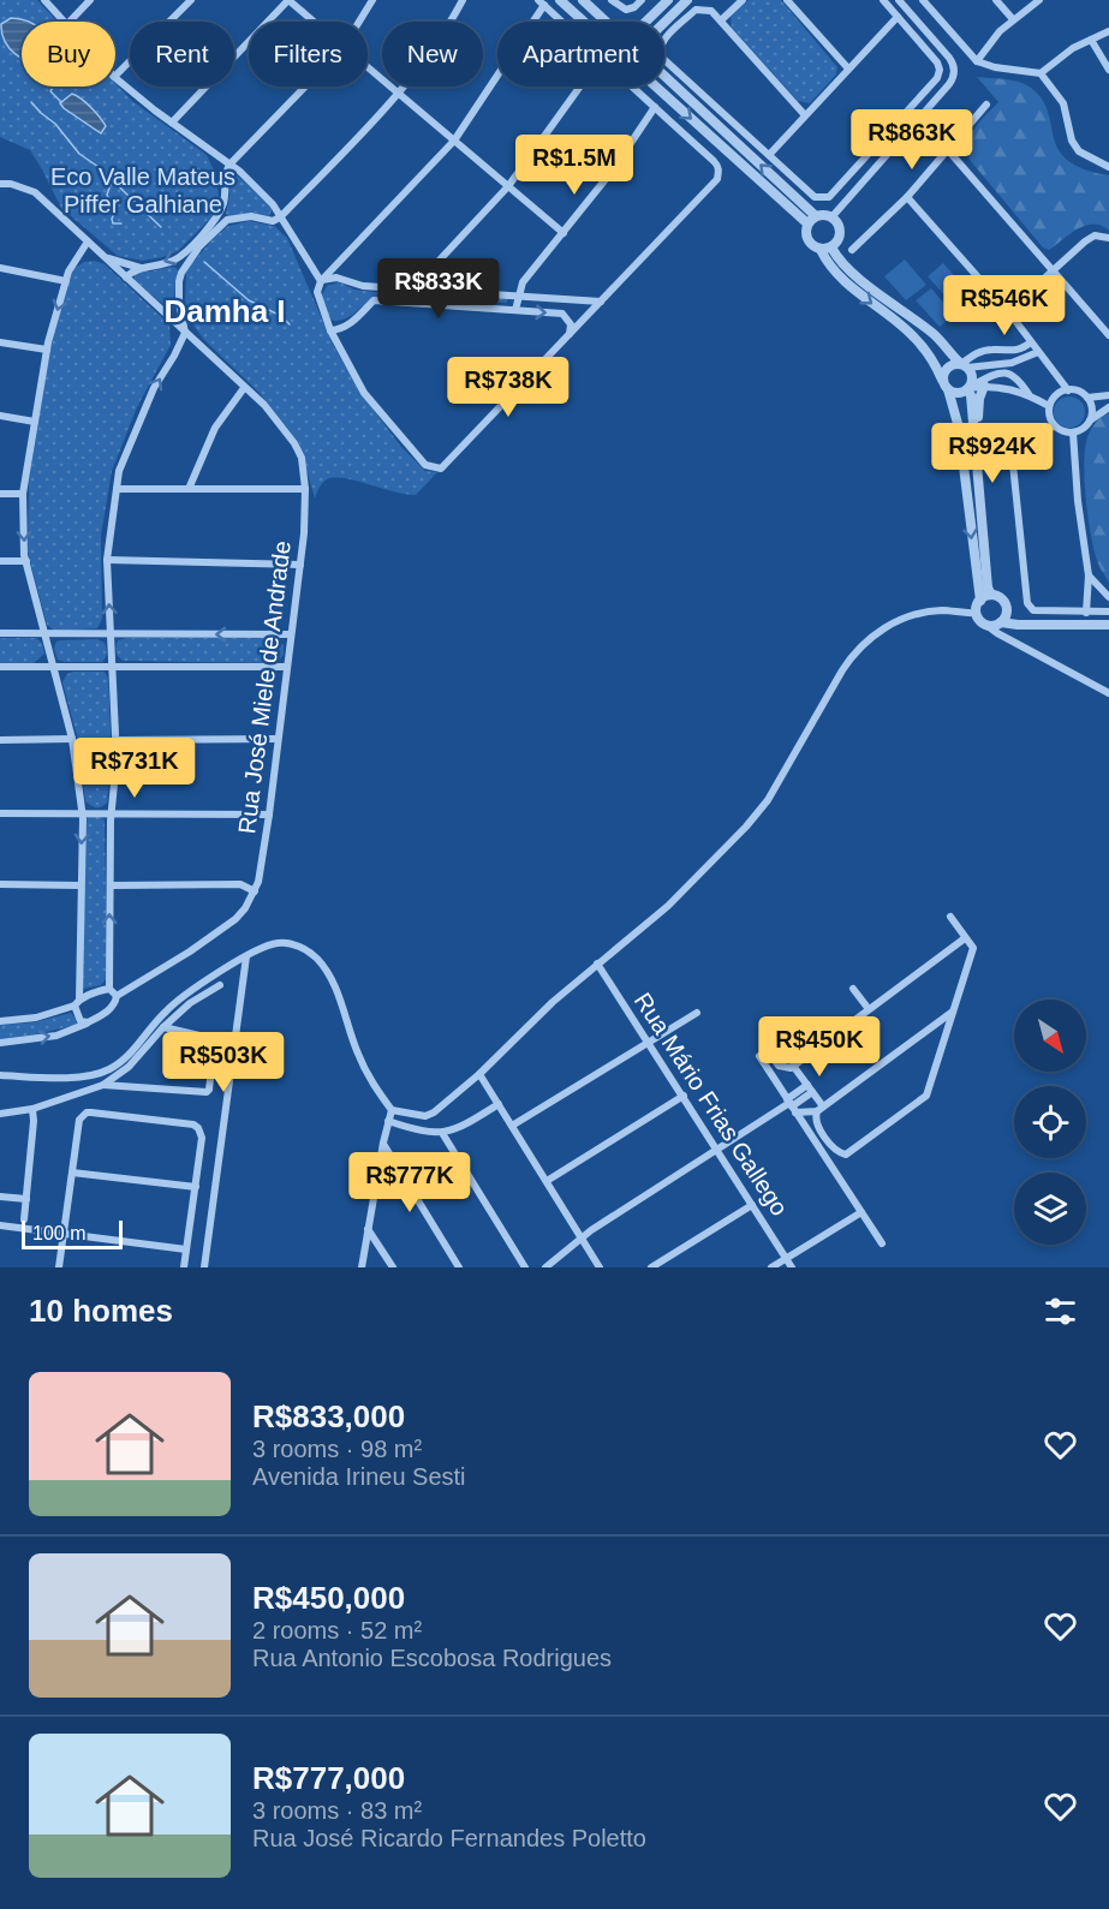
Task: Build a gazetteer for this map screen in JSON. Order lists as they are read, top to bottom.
{
  "streets": {
    "street": ["Rua José Miele de Andrade", "Rua Mário Frias Gallego"]
  },
  "districts": ["Damha I"],
  "parks": ["Eco Valle Mateus Piffer Galhiane"],
  "scale_bar": "100 m",
  "north": "bottom right",
  "page": {
    "chip": [
      "Buy",
      "Rent",
      "Filters",
      "New",
      "Apartment"
    ],
    "price": [
      "R$863K",
      "R$1.5M",
      "R$833K",
      "R$546K",
      "R$738K",
      "R$924K",
      "R$731K",
      "R$450K",
      "R$503K",
      "R$777K"
    ],
    "scale": "100 m",
    "heading": "10 homes",
    "list": [
      {
        "name": "R$833,000",
        "note": "3 rooms · 98 m² · Avenida Irineu Sesti"
      },
      {
        "name": "R$450,000",
        "note": "2 rooms · 52 m² · Rua Antonio Escobosa Rodrigues"
      },
      {
        "name": "R$777,000",
        "note": "3 rooms · 83 m² · Rua José Ricardo Fernandes Poletto"
      }
    ]
  }
}
